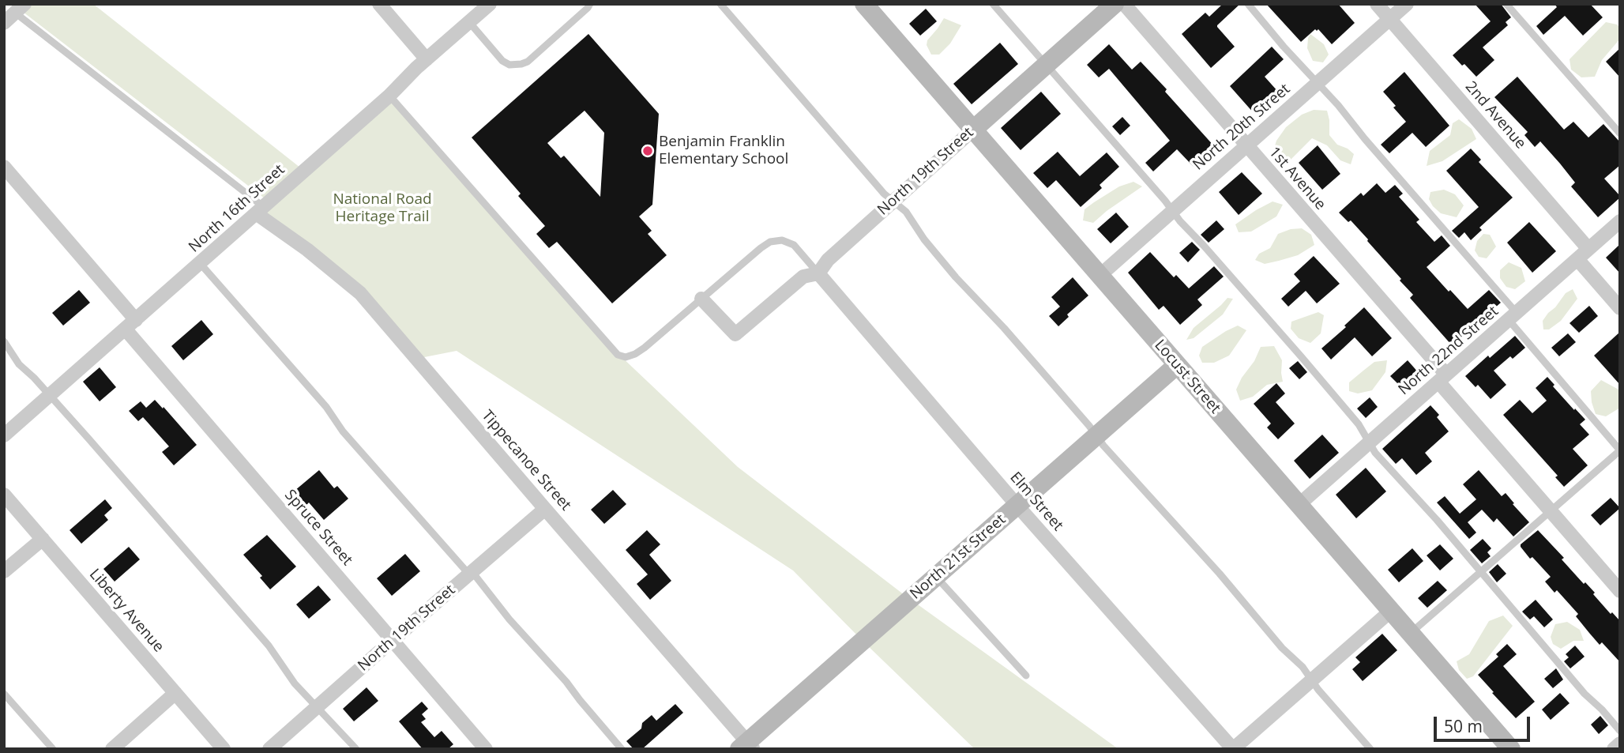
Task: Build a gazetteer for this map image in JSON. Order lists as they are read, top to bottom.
{
  "streets": {
    "street": [
      "2nd Avenue",
      "North 20th Street",
      "North 19th Street",
      "1st Avenue",
      "North 16th Street",
      "North 22nd Street",
      "Locust Street",
      "Tippecanoe Street",
      "Elm Street",
      "Spruce Street",
      "North 21st Street",
      "Liberty Avenue"
    ]
  },
  "crossings": [
    ["2nd Avenue", "North 20th Street"],
    ["2nd Avenue", "North 22nd Street"],
    ["North 20th Street", "1st Avenue"],
    ["North 20th Street", "Locust Street"],
    ["North 19th Street", "Locust Street"],
    ["North 19th Street", "Tippecanoe Street"],
    ["North 19th Street", "Elm Street"],
    ["North 19th Street", "Spruce Street"],
    ["1st Avenue", "North 22nd Street"],
    ["North 16th Street", "Tippecanoe Street"],
    ["North 16th Street", "Spruce Street"],
    ["North 22nd Street", "Locust Street"],
    ["Locust Street", "North 21st Street"],
    ["Tippecanoe Street", "North 21st Street"],
    ["Elm Street", "North 21st Street"]
  ],
  "parks": ["National Road Heritage Trail"],
  "places": ["Benjamin Franklin Elementary School"],
  "scale_bar": "50 m"
}
